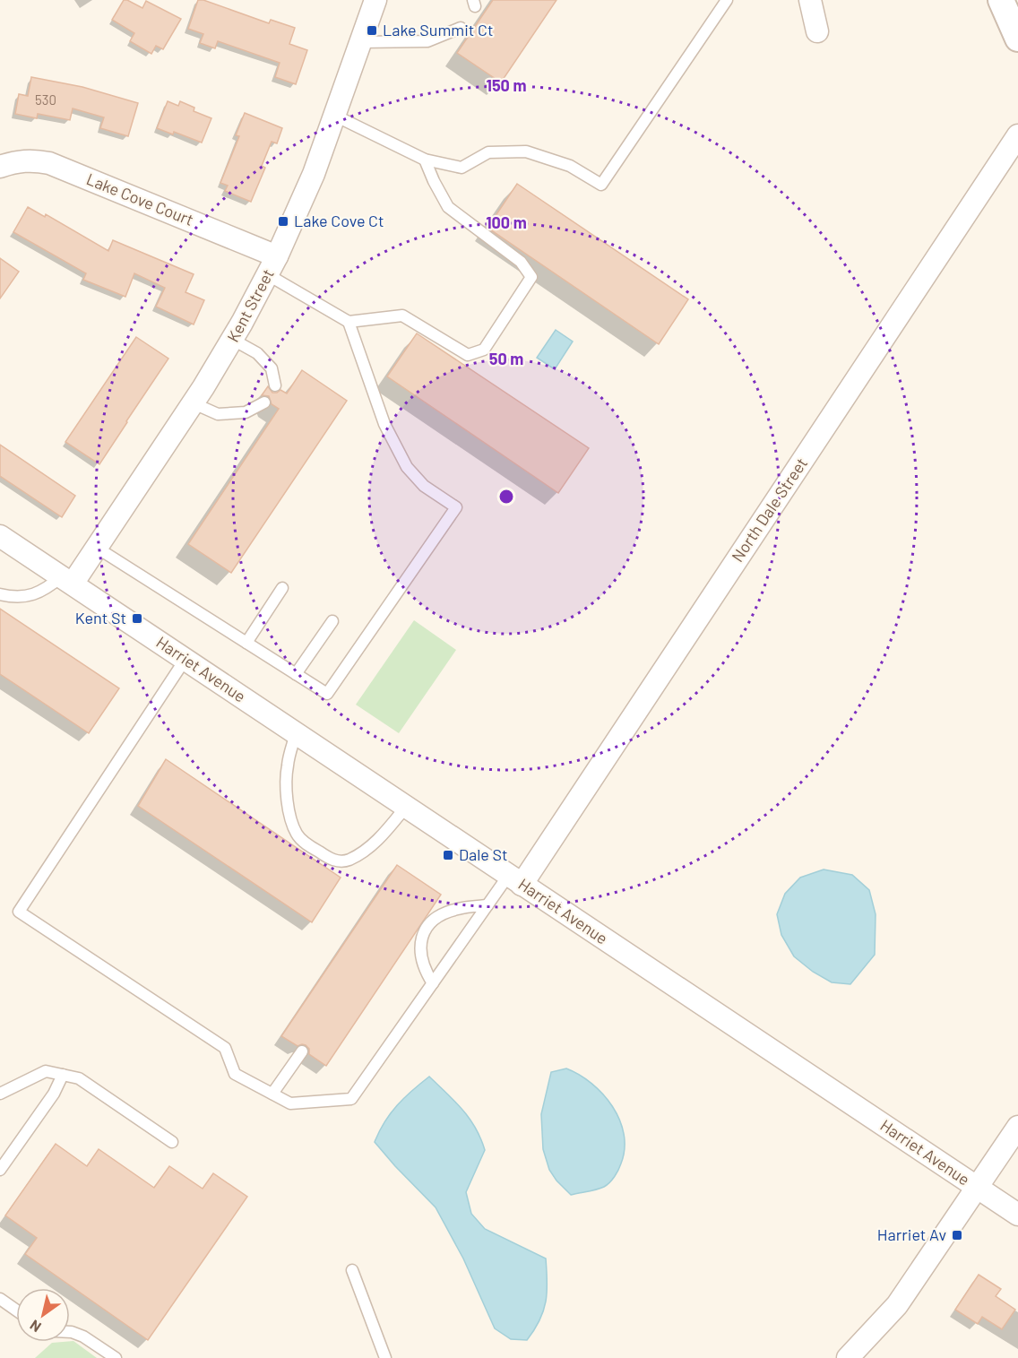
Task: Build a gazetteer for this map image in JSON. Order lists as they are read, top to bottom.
{
  "streets": {
    "street": [
      "Lake Cove Court",
      "Kent Street",
      "North Dale Street",
      "Harriet Avenue"
    ]
  },
  "crossings": [
    ["Lake Cove Court", "Kent Street"],
    ["Kent Street", "Harriet Avenue"],
    ["North Dale Street", "Harriet Avenue"]
  ],
  "places": {
    "transit": [
      "Lake Summit Ct",
      "Lake Cove Ct",
      "Kent St",
      "Dale St",
      "Harriet Av"
    ]
  },
  "house_numbers": ["530"],
  "north": "bottom left",
  "rings": ["150 m", "100 m", "50 m"]
}
